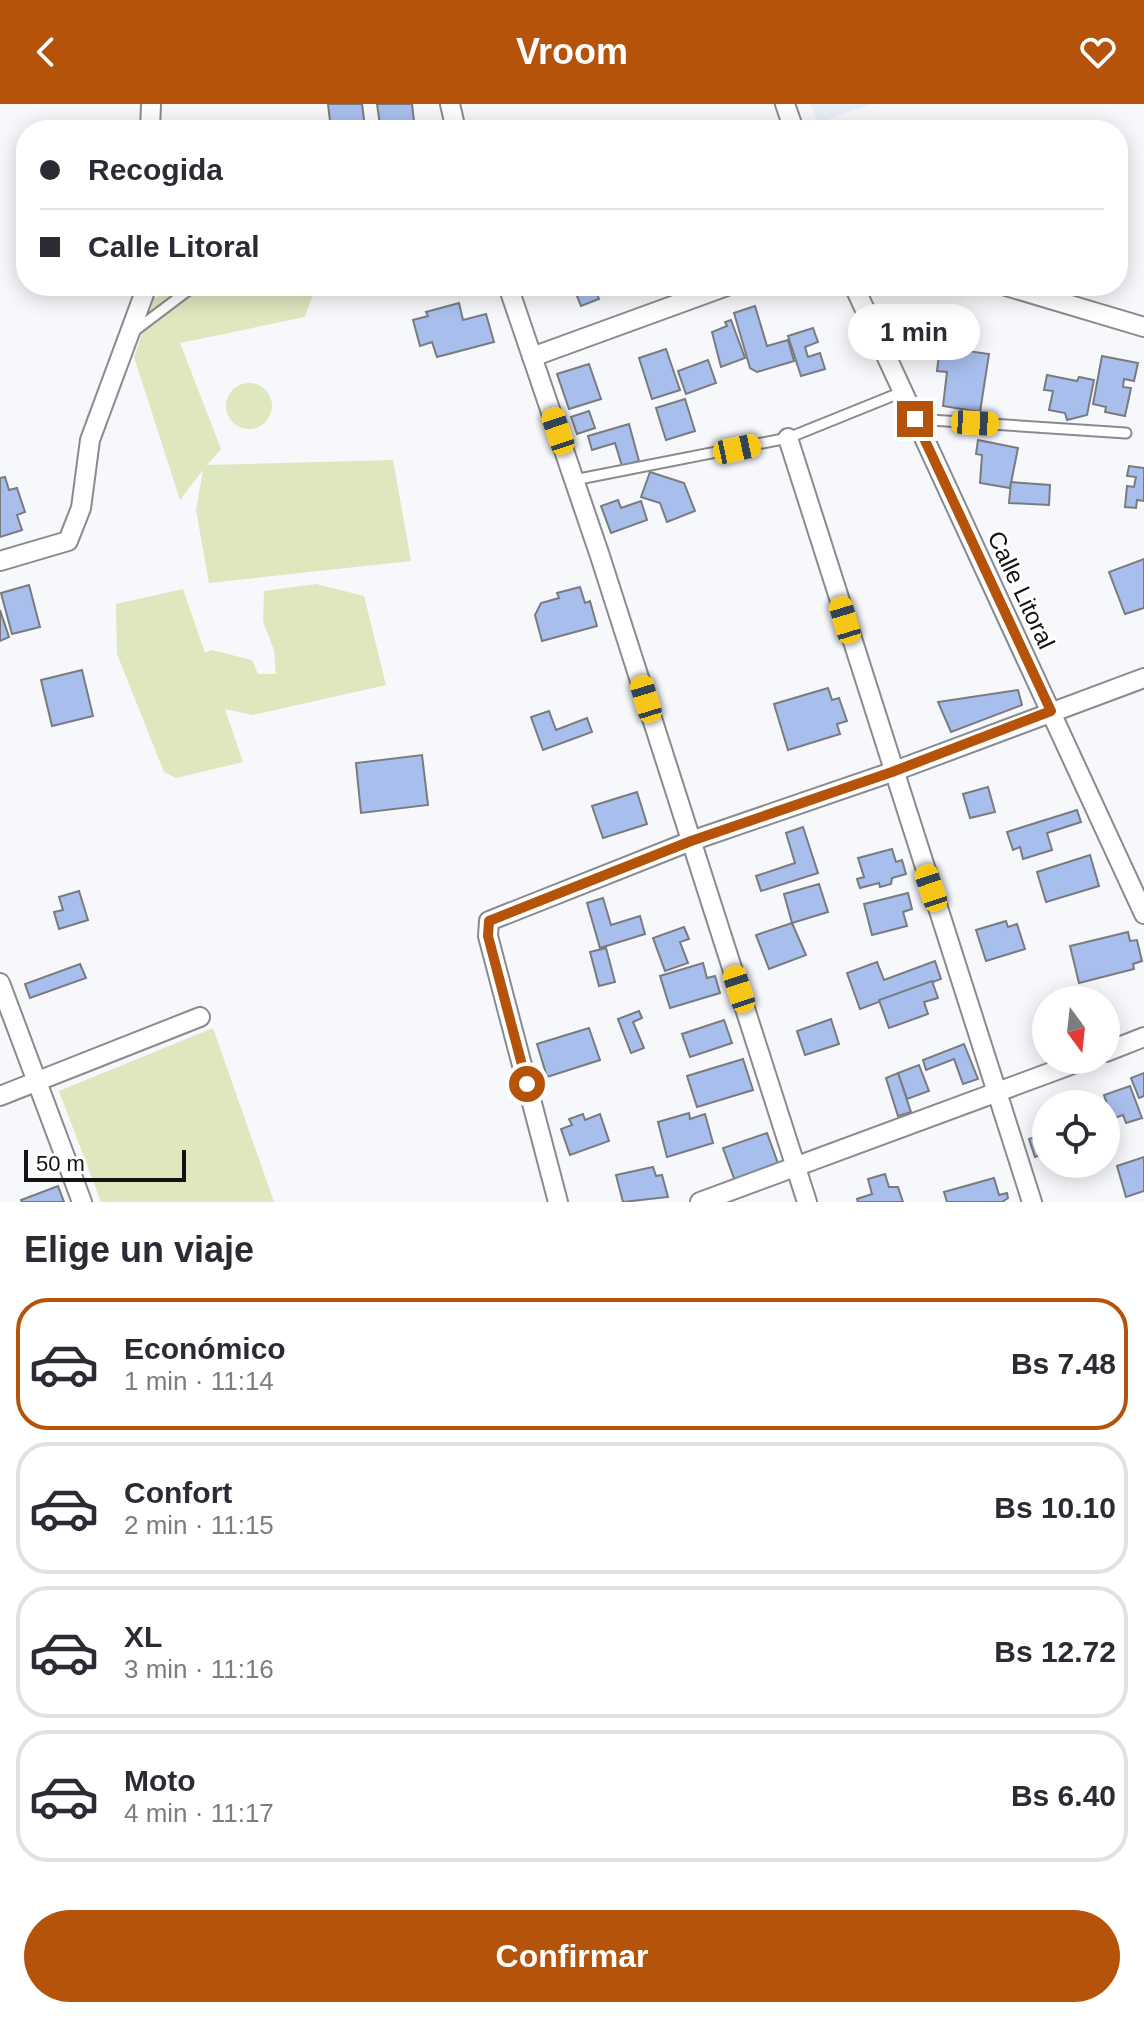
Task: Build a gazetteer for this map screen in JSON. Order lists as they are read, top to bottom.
{
  "streets": {
    "street": ["Calle Litoral"]
  },
  "scale_bar": "50 m",
  "north": "bottom",
  "page": {
    "header": "Vroom",
    "banner": ["Recogida", "Calle Litoral"],
    "bubble": "1 min",
    "scale": "50 m",
    "heading": "Elige un viaje",
    "list": [
      {
        "name": "Económico",
        "note": "1 min · 11:14",
        "value": "Bs 7.48"
      },
      {
        "name": "Confort",
        "note": "2 min · 11:15",
        "value": "Bs 10.10"
      },
      {
        "name": "XL",
        "note": "3 min · 11:16",
        "value": "Bs 12.72"
      },
      {
        "name": "Moto",
        "note": "4 min · 11:17",
        "value": "Bs 6.40"
      }
    ],
    "buttons": "Confirmar"
  }
}
